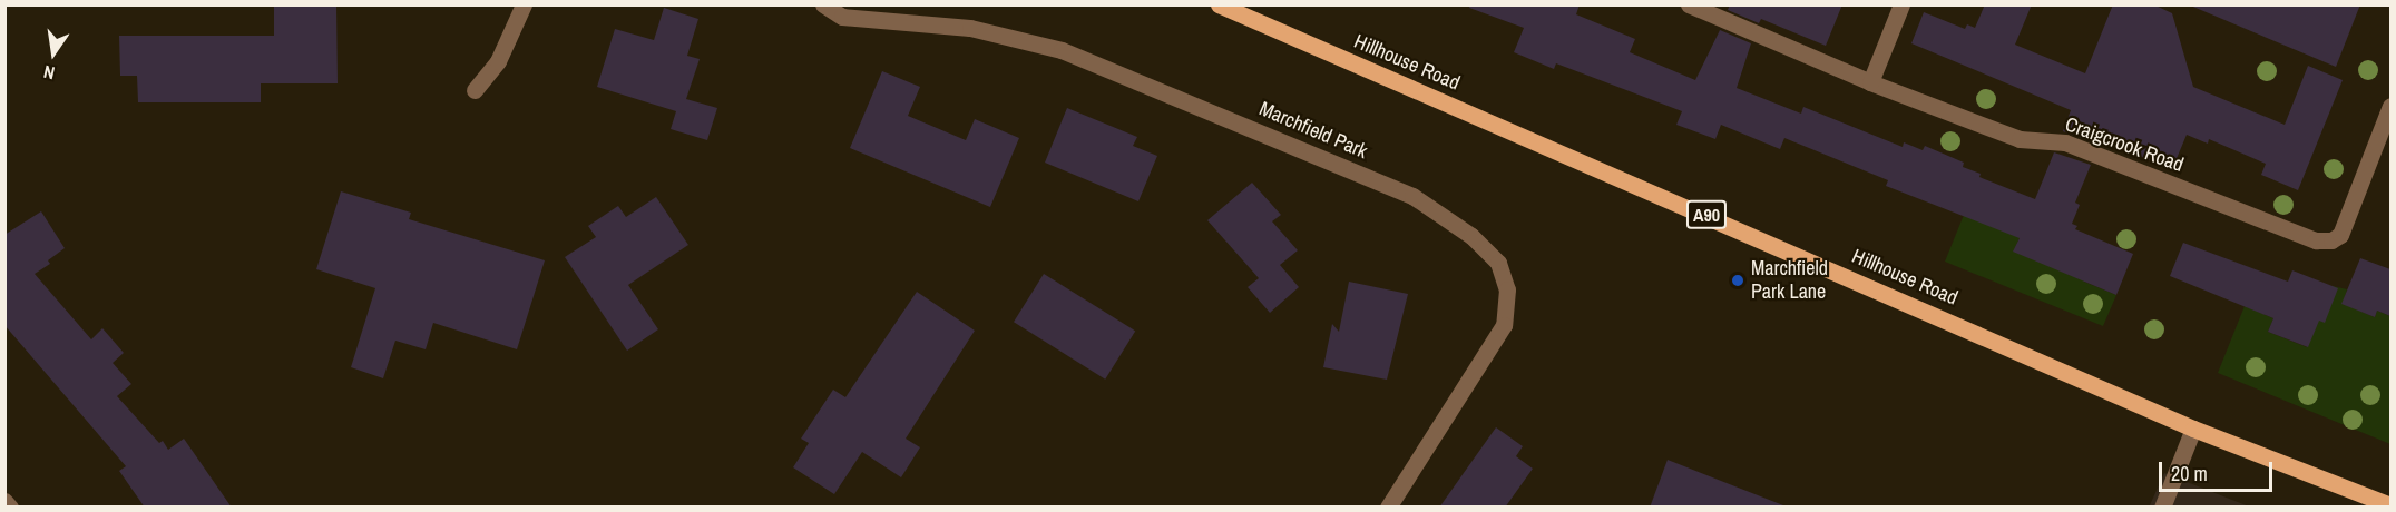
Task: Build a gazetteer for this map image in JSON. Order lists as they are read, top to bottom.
{
  "streets": {
    "main road": ["Hillhouse Road", "A90"],
    "street": ["Marchfield Park", "Craigcrook Road"]
  },
  "places": ["Marchfield Park Lane"],
  "scale_bar": "20 m",
  "north": "bottom"
}
